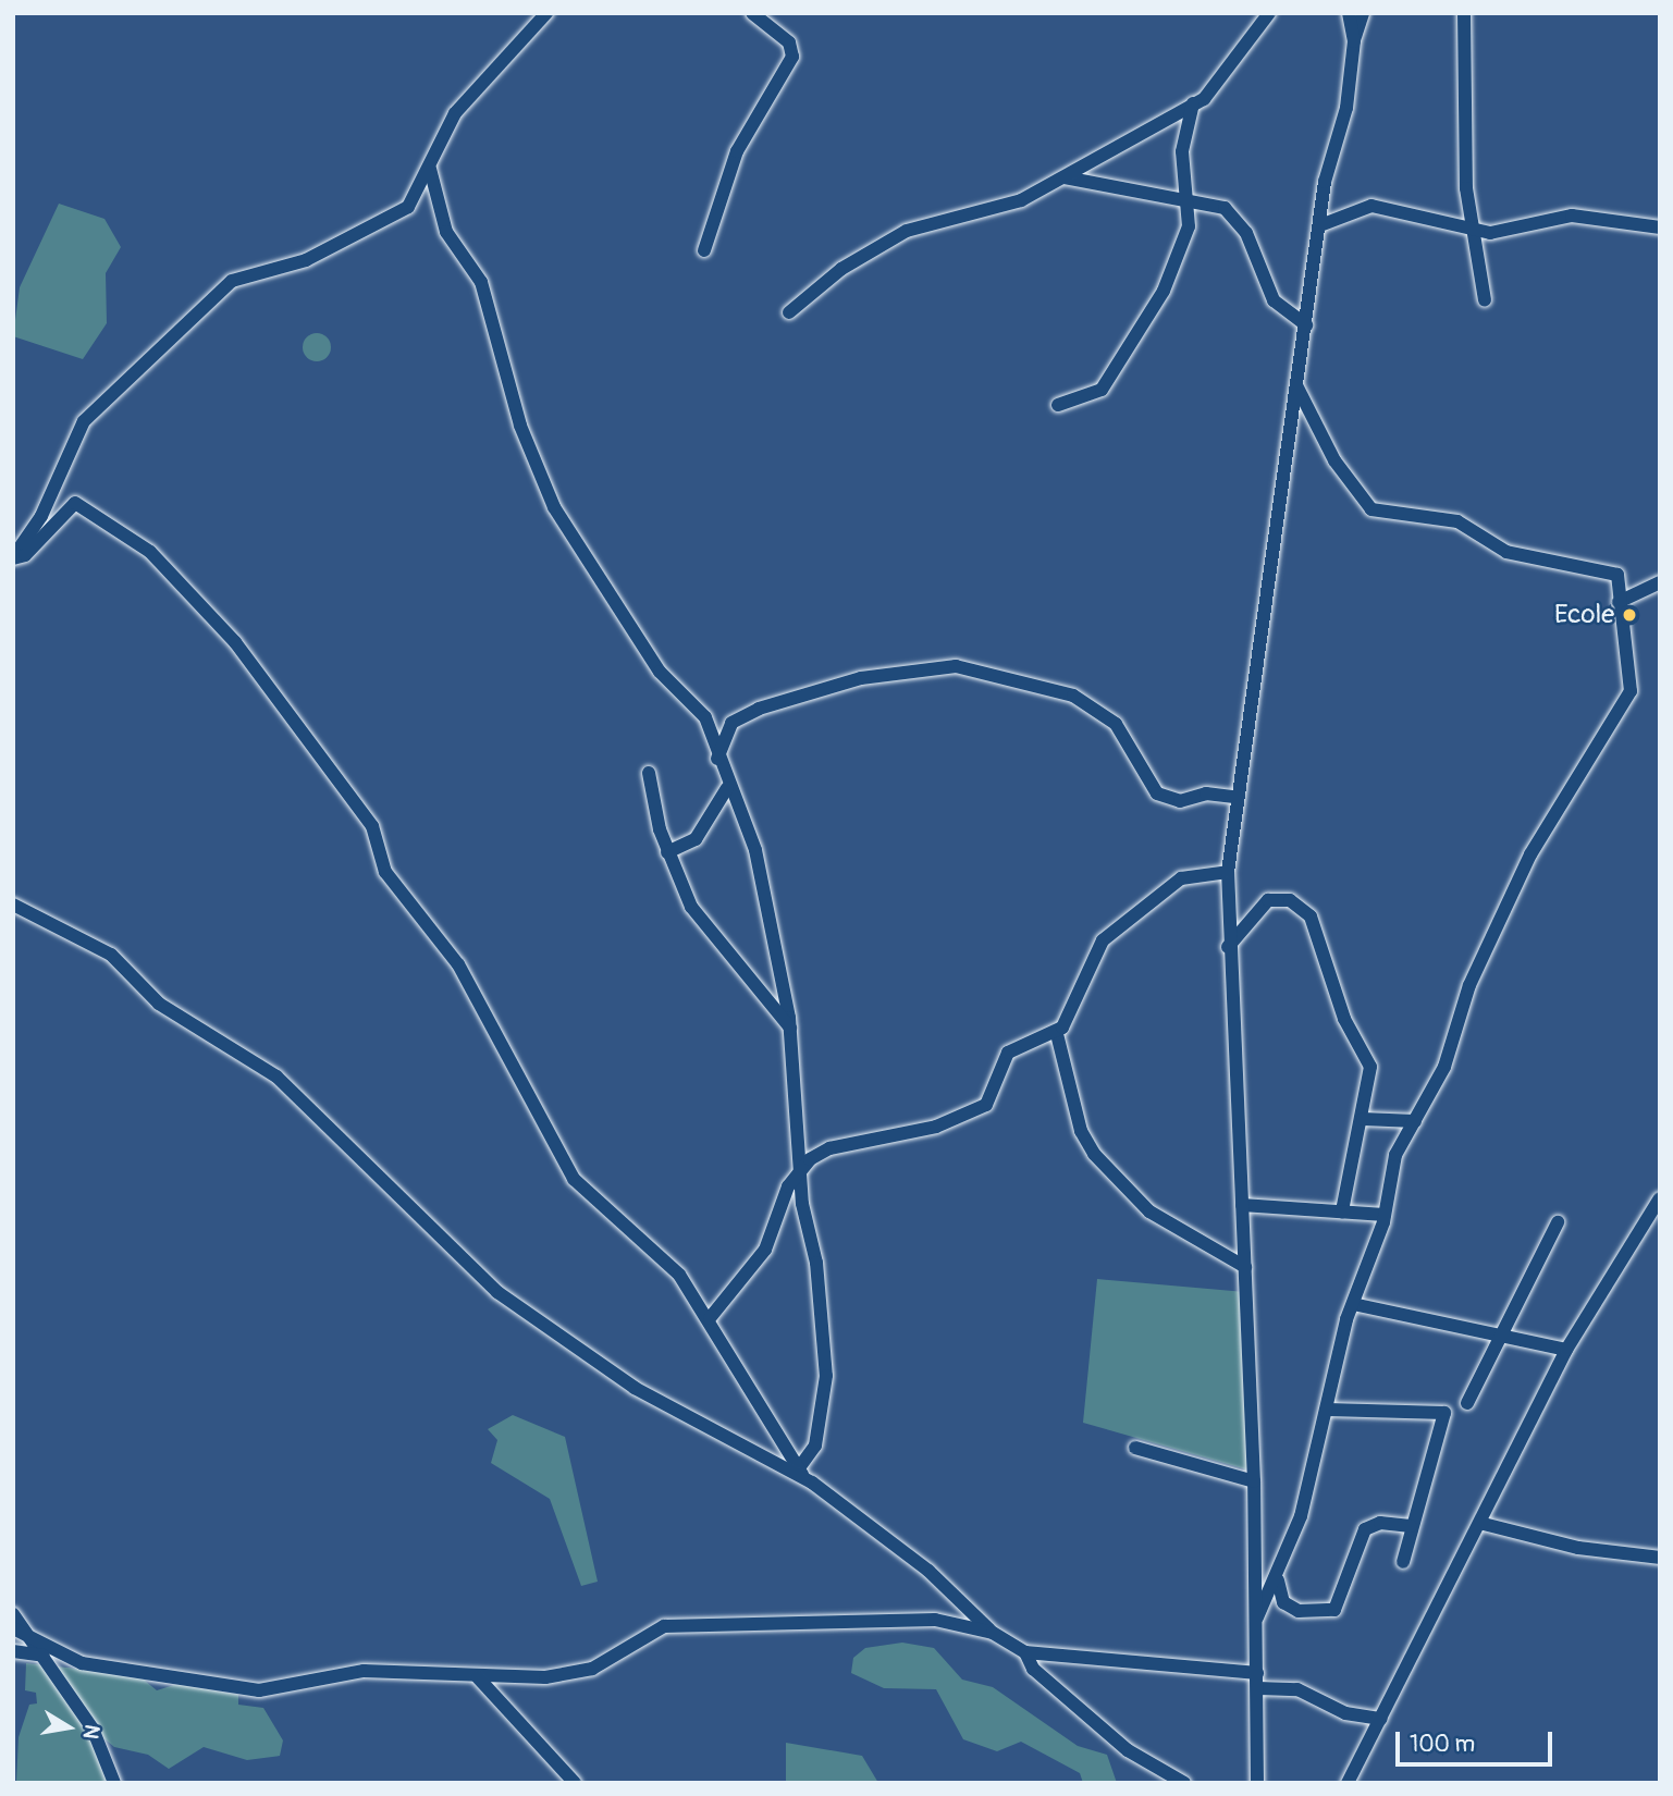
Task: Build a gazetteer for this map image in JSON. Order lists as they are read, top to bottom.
{
  "places": ["Ecole"],
  "scale_bar": "100 m",
  "north": "right"
}
